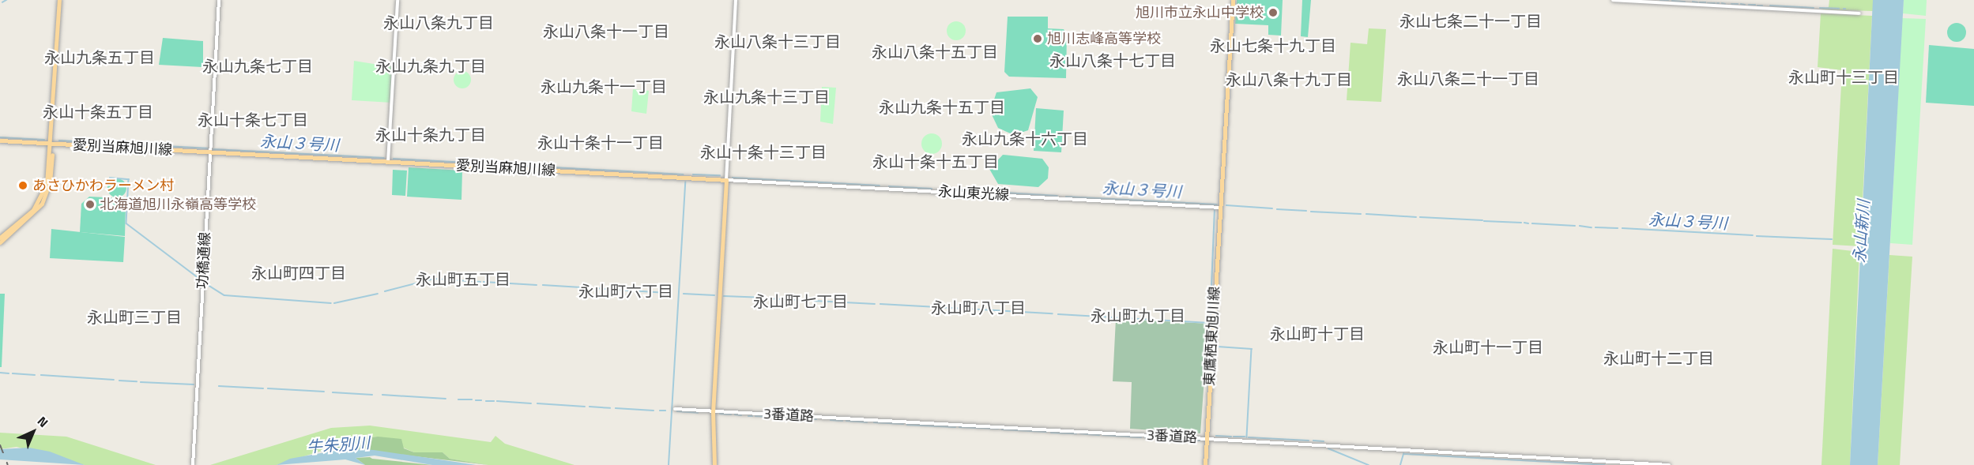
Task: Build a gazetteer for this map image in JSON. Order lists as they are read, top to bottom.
{
  "streets": {
    "main road": ["愛別当麻旭川線", "東鷹栖東旭川線"],
    "street": ["永山東光線", "功橋通線", "3番道路"]
  },
  "crossings": [
    ["愛別当麻旭川線", "永山東光線"],
    ["愛別当麻旭川線", "功橋通線"],
    ["永山東光線", "東鷹栖東旭川線"],
    ["東鷹栖東旭川線", "3番道路"]
  ],
  "districts": [
    "永山七条二十一丁目",
    "永山八条九丁目",
    "永山八条十一丁目",
    "永山八条十三丁目",
    "永山七条十九丁目",
    "永山八条十五丁目",
    "永山九条五丁目",
    "永山八条十七丁目",
    "永山九条七丁目",
    "永山九条九丁目",
    "永山町十三丁目",
    "永山八条二十一丁目",
    "永山八条十九丁目",
    "永山九条十一丁目",
    "永山九条十三丁目",
    "永山九条十五丁目",
    "永山十条五丁目",
    "永山十条七丁目",
    "永山十条九丁目",
    "永山九条十六丁目",
    "永山十条十一丁目",
    "永山十条十三丁目",
    "永山十条十五丁目",
    "永山町四丁目",
    "永山町五丁目",
    "永山町六丁目",
    "永山町七丁目",
    "永山町八丁目",
    "永山町九丁目",
    "永山町三丁目",
    "永山町十丁目",
    "永山町十一丁目",
    "永山町十二丁目"
  ],
  "water": ["永山３号川", "永山新川", "牛朱別川"],
  "places": [
    "旭川市立永山中学校",
    "旭川志峰高等学校",
    "あさひかわラーメン村",
    "北海道旭川永嶺高等学校"
  ],
  "north": "top right"
}
